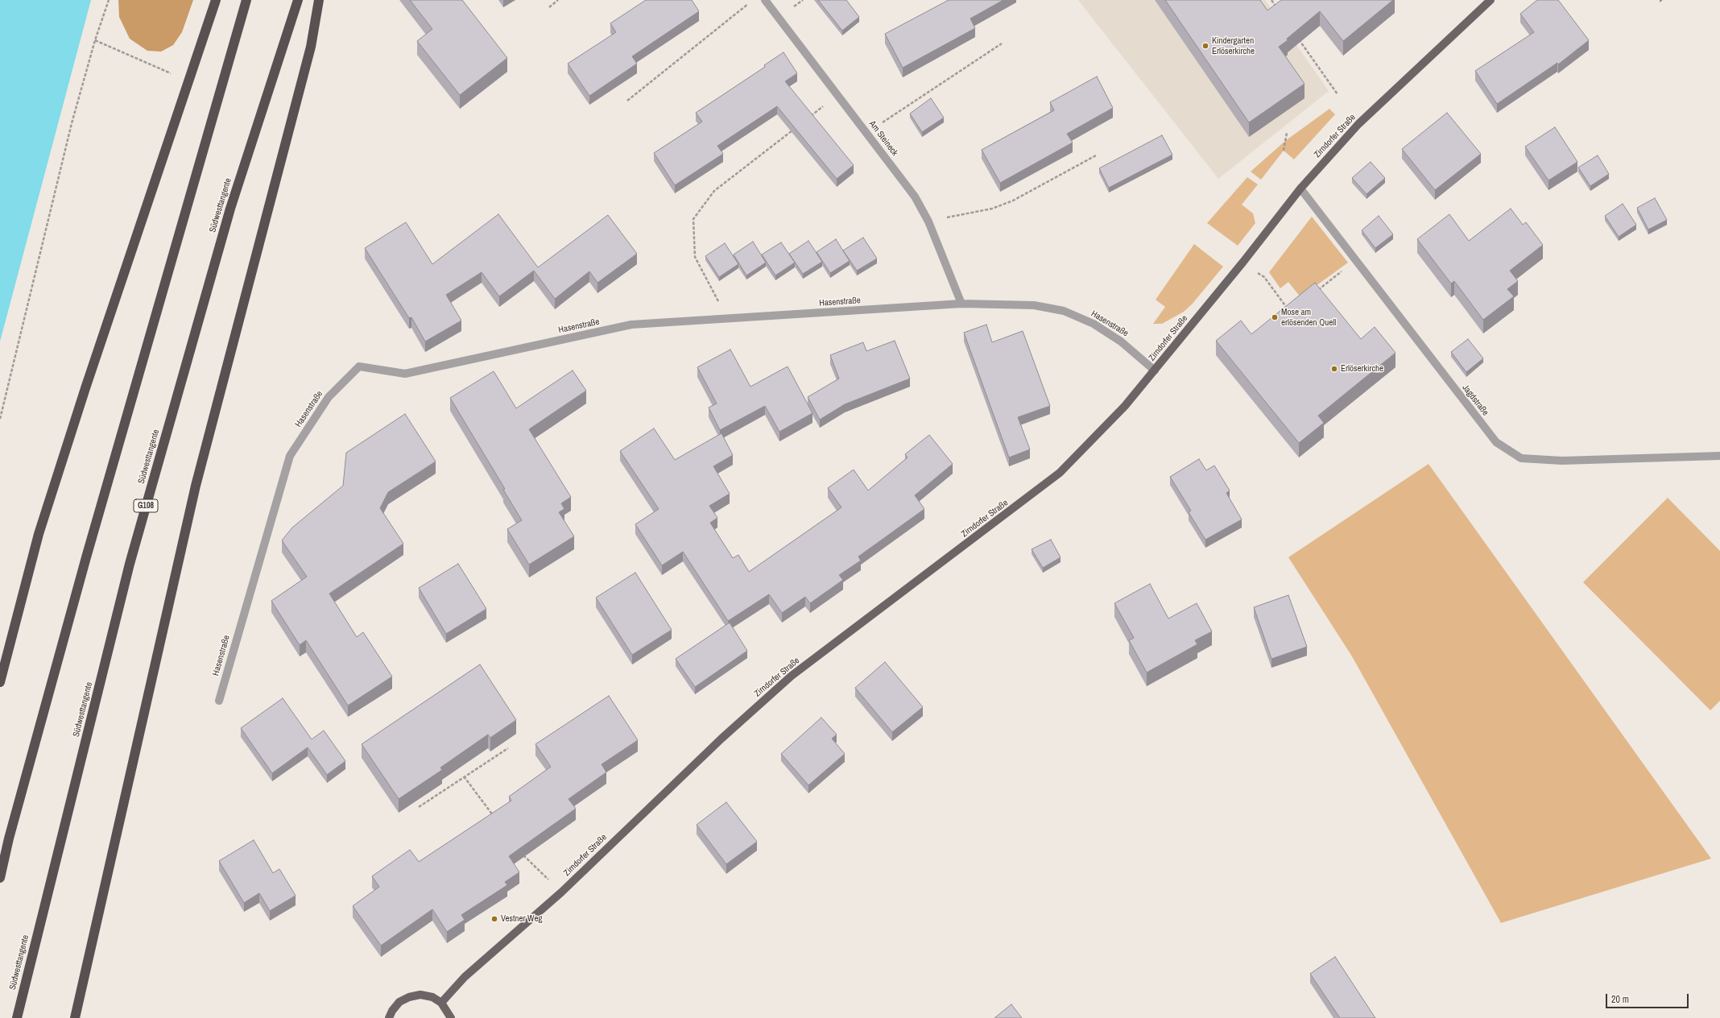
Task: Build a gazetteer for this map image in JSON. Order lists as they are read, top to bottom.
{
  "streets": {
    "highway": ["Südwesttangente", "G108"],
    "main road": ["Zirndorfer Straße"],
    "street": ["Am Steineck", "Hasenstraße", "Jagdstraße"]
  },
  "crossings": [
    ["Zirndorfer Straße", "Hasenstraße"],
    ["Zirndorfer Straße", "Jagdstraße"],
    ["Am Steineck", "Hasenstraße"]
  ],
  "places": [
    "Kindergarten Erlöserkirche",
    "Mose am erlösenden Quell",
    "Erlöserkirche",
    "Vestner Weg"
  ],
  "scale_bar": "20 m"
}
